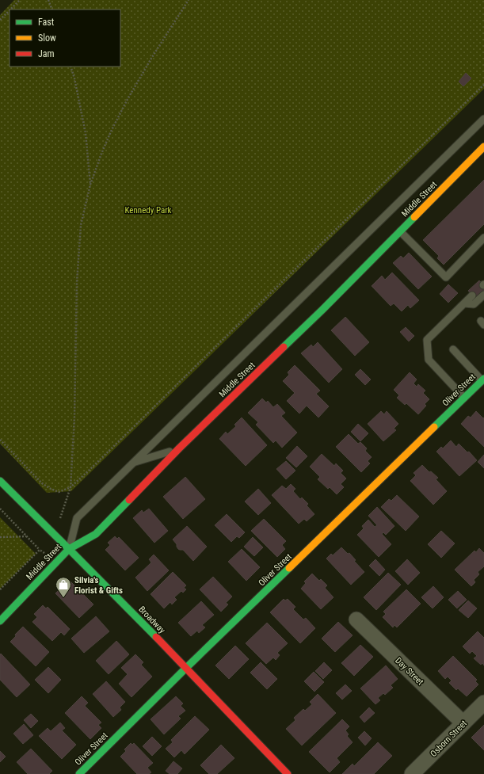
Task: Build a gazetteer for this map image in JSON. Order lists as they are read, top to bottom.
{
  "streets": {
    "street": [
      "Middle Street",
      "Oliver Street",
      "Broadway",
      "Day Street",
      "Osborn Street"
    ]
  },
  "crossings": [
    ["Middle Street", "Broadway"],
    ["Oliver Street", "Broadway"],
    ["Day Street", "Osborn Street"]
  ],
  "parks": ["Kennedy Park"],
  "places": {
    "shop": ["Silvia's Florist & Gifts"]
  },
  "legend": ["Fast", "Slow", "Jam"]
}
